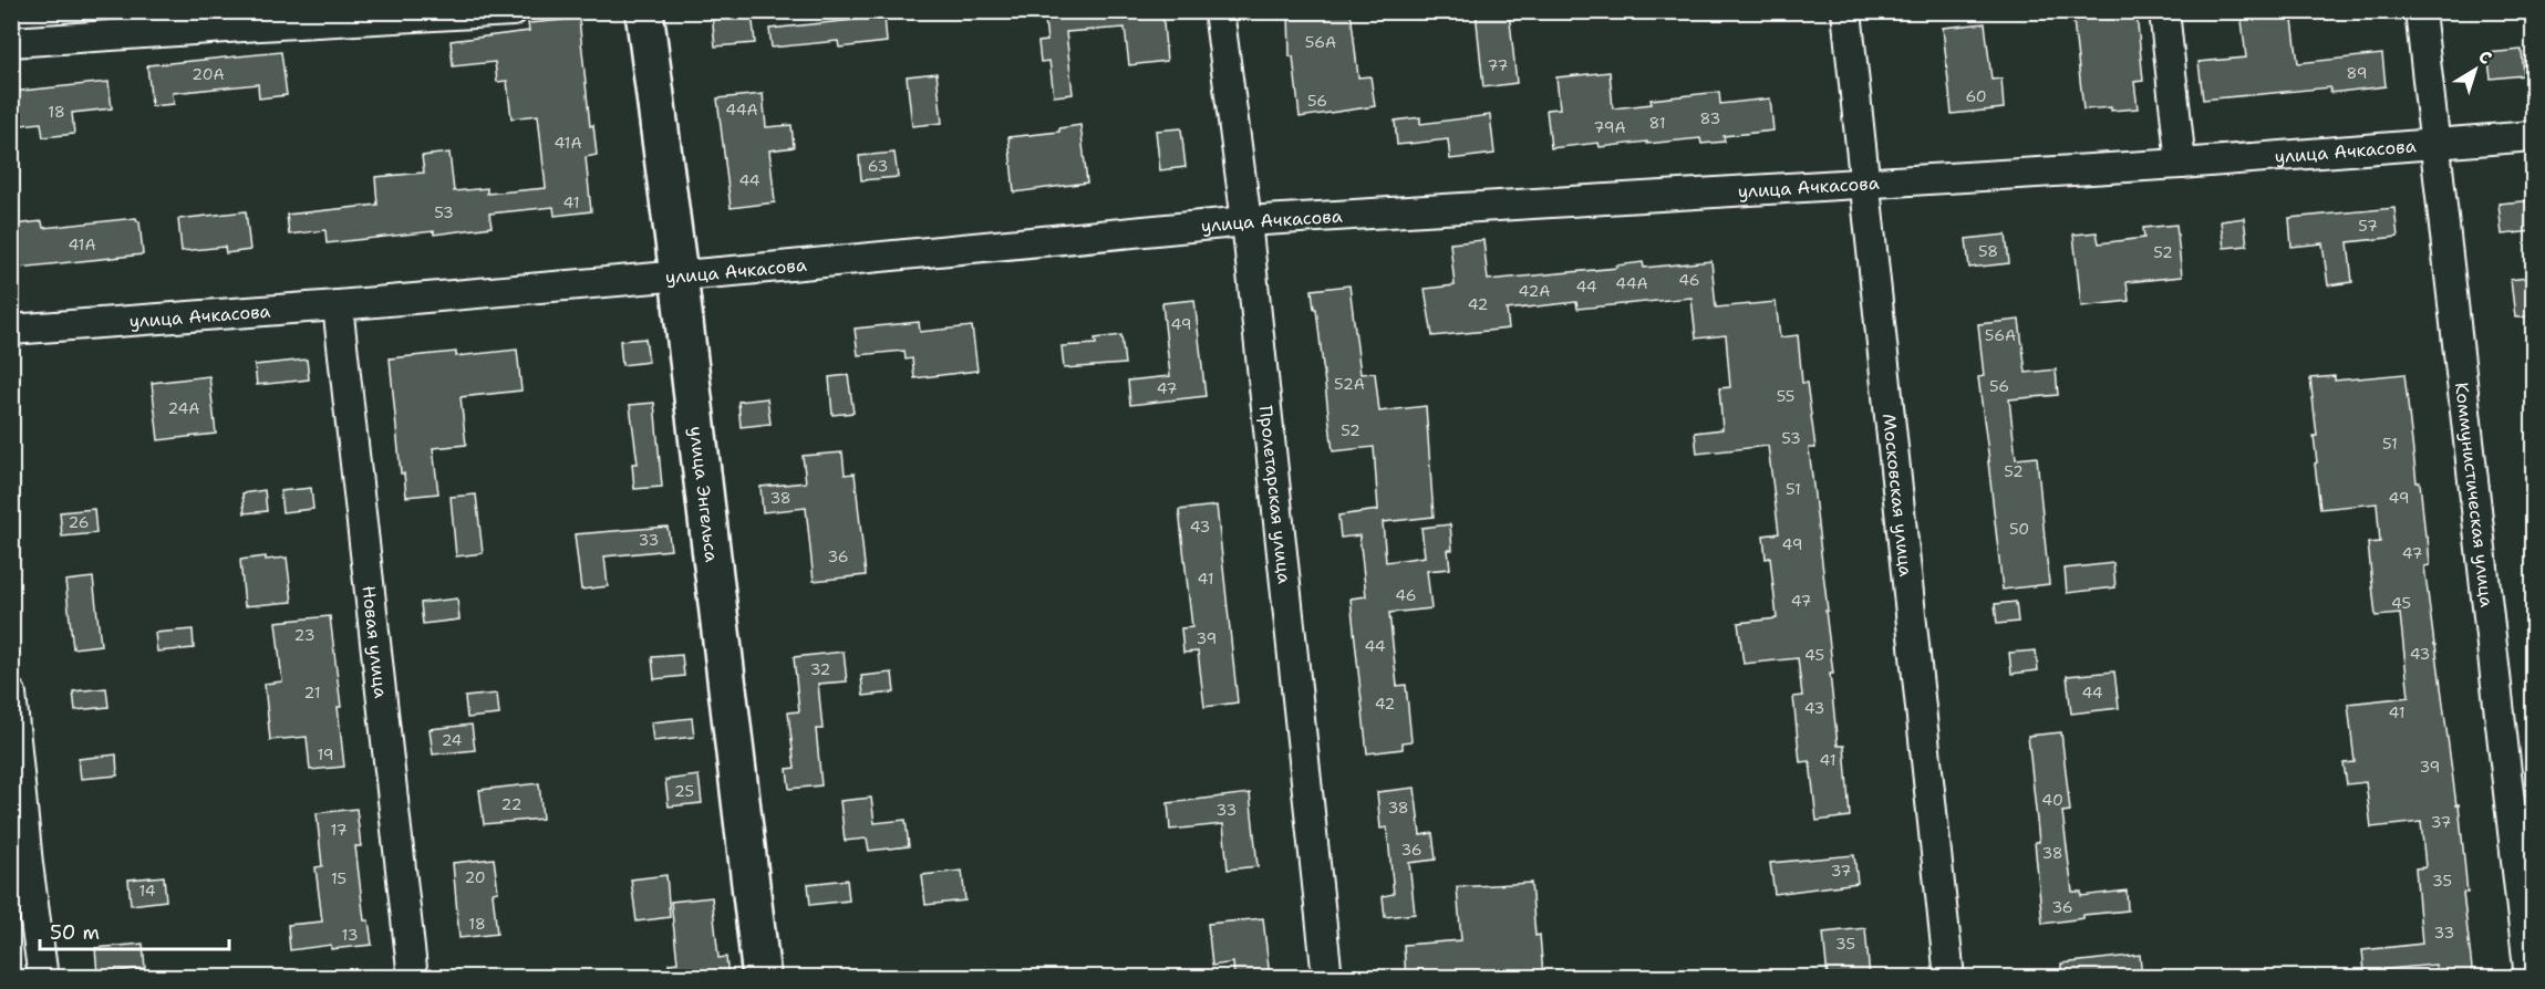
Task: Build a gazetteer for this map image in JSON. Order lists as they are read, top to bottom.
{
  "streets": {
    "main road": ["улица Энгельса"],
    "street": [
      "улица Ачкасова",
      "Пролетарская улица",
      "Московская улица",
      "Коммунистическая улица",
      "Новая улица"
    ]
  },
  "crossings": [
    ["улица Ачкасова", "улица Энгельса"],
    ["улица Ачкасова", "Пролетарская улица"],
    ["улица Ачкасова", "Московская улица"],
    ["улица Ачкасова", "Коммунистическая улица"],
    ["улица Ачкасова", "Новая улица"]
  ],
  "house_numbers": [
    "56А",
    "77",
    "89",
    "20А",
    "60",
    "56",
    "44А",
    "18",
    "83",
    "81",
    "79А",
    "41А",
    "63",
    "44",
    "41",
    "53",
    "57",
    "41А",
    "58",
    "52",
    "46",
    "44А",
    "44",
    "42А",
    "42",
    "49",
    "56А",
    "52А",
    "56",
    "47",
    "55",
    "24А",
    "52",
    "53",
    "51",
    "52",
    "51",
    "38",
    "49",
    "26",
    "43",
    "50",
    "33",
    "49",
    "47",
    "36",
    "41",
    "46",
    "47",
    "45",
    "23",
    "39",
    "44",
    "43",
    "45",
    "32",
    "21",
    "44",
    "42",
    "43",
    "41",
    "24",
    "19",
    "41",
    "39",
    "25",
    "40",
    "22",
    "38",
    "33",
    "37",
    "17",
    "36",
    "38",
    "37",
    "20",
    "15",
    "35",
    "14",
    "36",
    "18",
    "33",
    "13",
    "35"
  ],
  "scale_bar": "50 m",
  "north": "top right"
}
